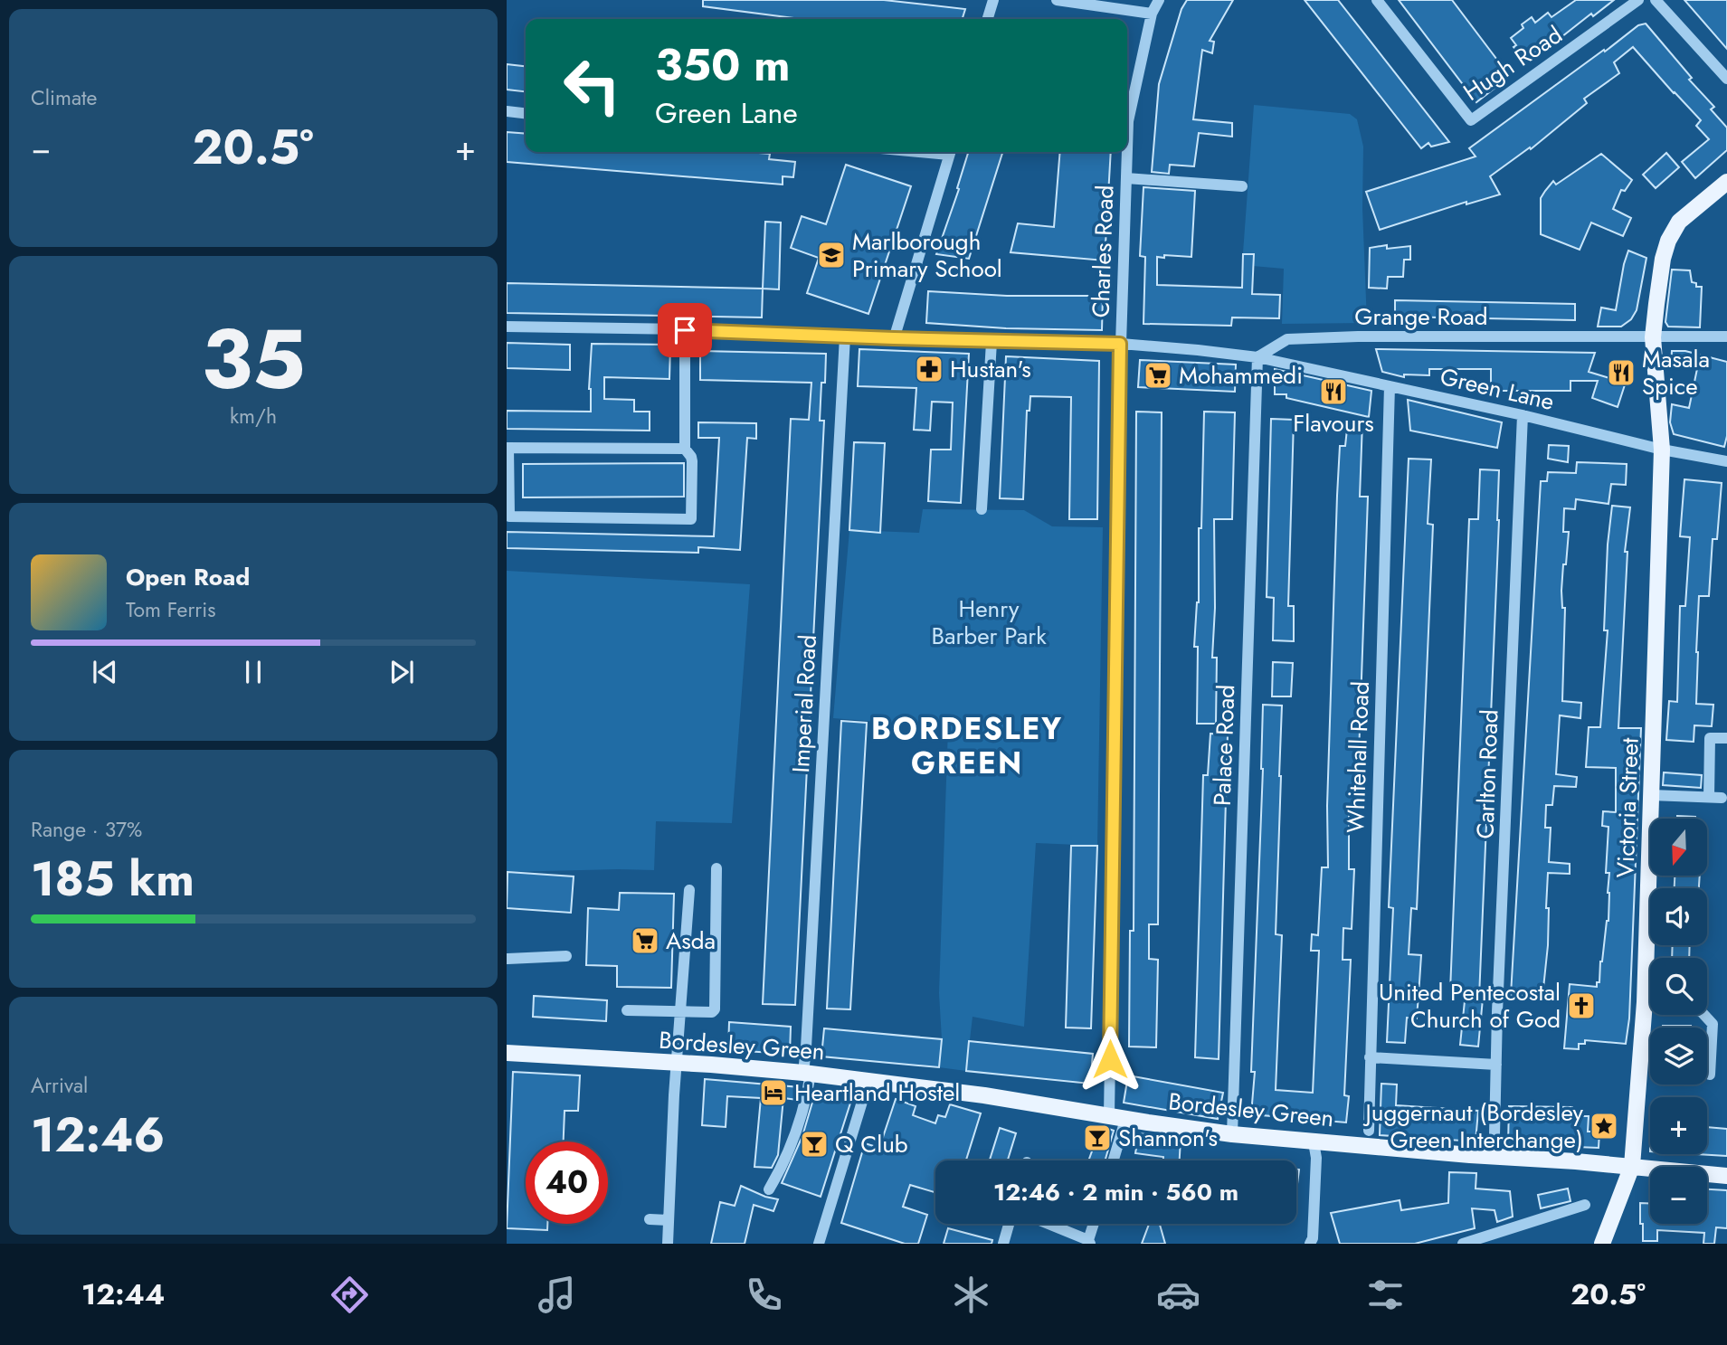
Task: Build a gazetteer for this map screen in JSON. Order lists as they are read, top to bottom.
{
  "streets": {
    "main road": ["Victoria Street", "Bordesley Green"],
    "street": [
      "Hugh Road",
      "Charles Road",
      "Grange Road",
      "Green Lane",
      "Imperial Road",
      "Palace Road",
      "Whitehall Road",
      "Carlton Road"
    ]
  },
  "crossings": [
    ["Charles Road", "Bordesley Green"],
    ["Grange Road", "Green Lane"],
    ["Grange Road", "Palace Road"],
    ["Grange Road", "Victoria Street"],
    ["Green Lane", "Palace Road"],
    ["Green Lane", "Whitehall Road"],
    ["Green Lane", "Carlton Road"],
    ["Green Lane", "Victoria Street"],
    ["Imperial Road", "Bordesley Green"],
    ["Palace Road", "Bordesley Green"],
    ["Victoria Street", "Bordesley Green"]
  ],
  "districts": ["BORDESLEY GREEN"],
  "parks": ["Henry Barber Park"],
  "places": {
    "school or university": ["Marlborough Primary School"],
    "pharmacy": ["Hustan's"],
    "restaurant": ["Masala Spice", "Flavours"],
    "supermarket": ["Mohammedi", "Asda"],
    "church": ["United Pentecostal Church of God"],
    "hotel": ["Heartland Hostel"],
    "place": ["Juggernaut (Bordesley Green Interchange)"],
    "bar": ["Shannon's", "Q Club"]
  },
  "north": "bottom",
  "page": {
    "tile": [
      "Climate",
      ["35", "km/h"],
      ["Range · 37%", "185 km"],
      ["Arrival", "12:46"]
    ],
    "turn": ["350 m", "Green Lane"],
    "heat": ["−", "20.5°", "+"],
    "song": ["Open Road", "Tom Ferris"],
    "map_buttons": ["+", "−"],
    "limit": "40",
    "trip": "12:46 · 2 min · 560 m",
    "tabs": ["12:44", "20.5°"]
  }
}
